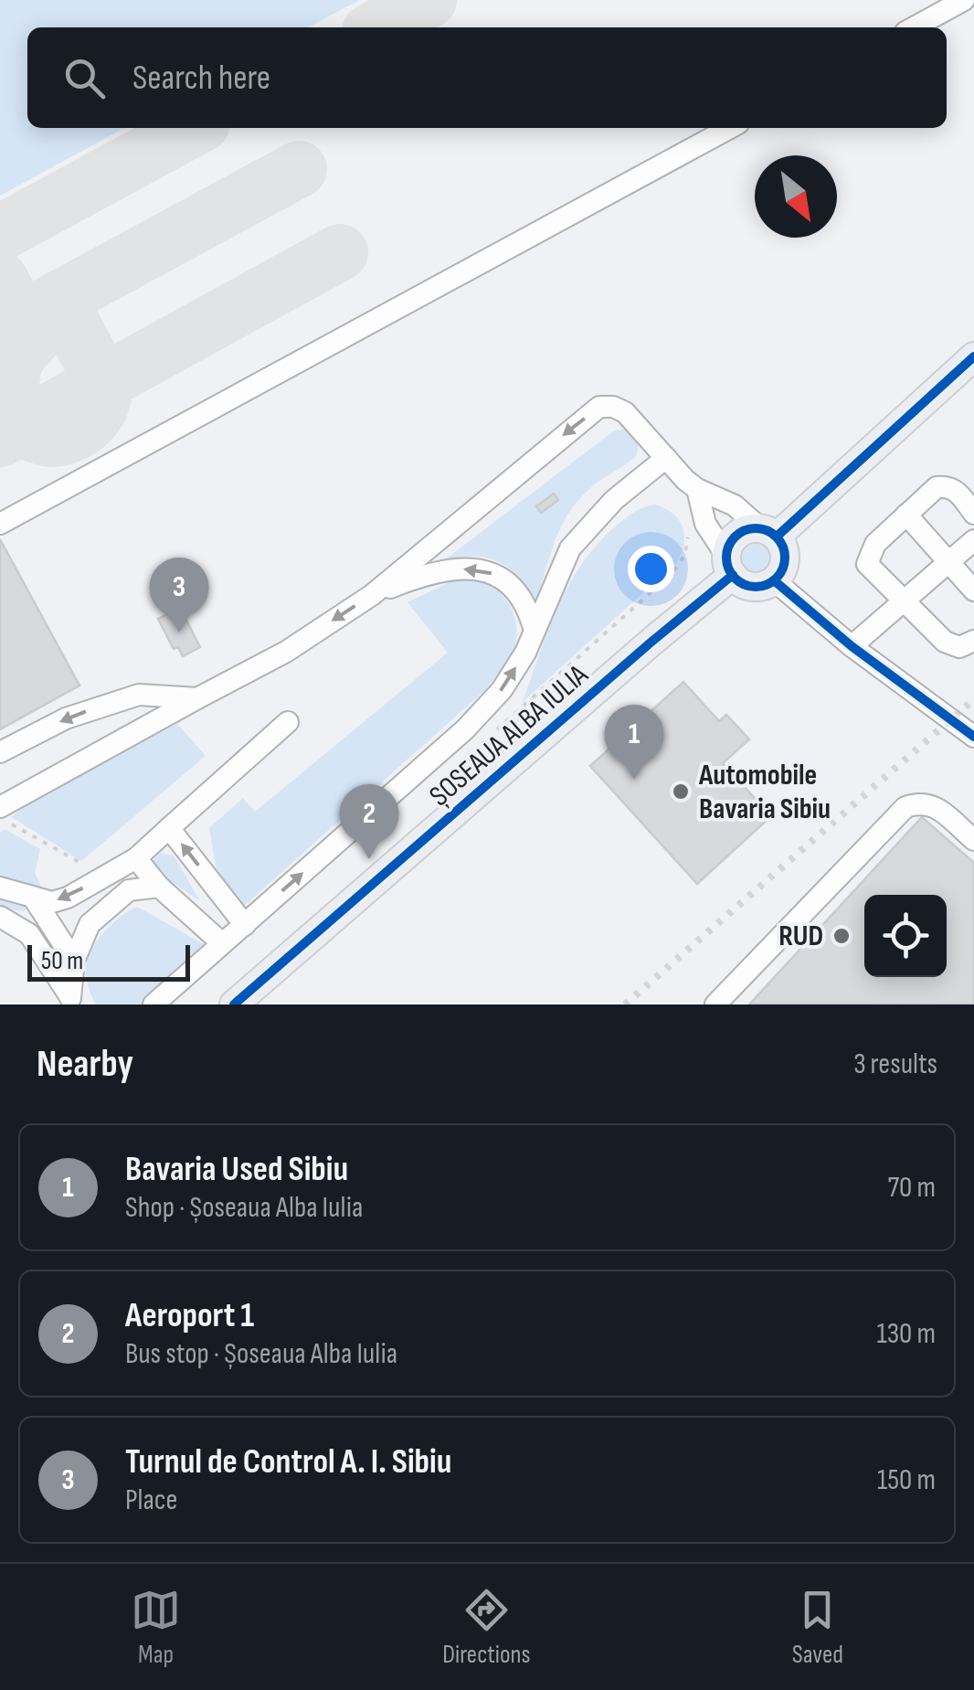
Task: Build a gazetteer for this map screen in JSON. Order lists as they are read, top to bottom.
{
  "streets": {
    "main road": ["ȘOSEAUA ALBA IULIA"]
  },
  "places": ["Automobile Bavaria Sibiu", "RUD"],
  "scale_bar": "50 m",
  "north": "bottom right",
  "page": {
    "search": "Search here",
    "pins": ["3", "1", "2"],
    "scale": "50 m",
    "heading": ["Nearby", "3 results"],
    "list": [
      {
        "mark": "1",
        "name": "Bavaria Used Sibiu",
        "note": "Shop · Șoseaua Alba Iulia",
        "value": "70 m"
      },
      {
        "mark": "2",
        "name": "Aeroport 1",
        "note": "Bus stop · Șoseaua Alba Iulia",
        "value": "130 m"
      },
      {
        "mark": "3",
        "name": "Turnul de Control A. I. Sibiu",
        "note": "Place",
        "value": "150 m"
      }
    ],
    "nav": ["Map", "Directions", "Saved"]
  }
}
